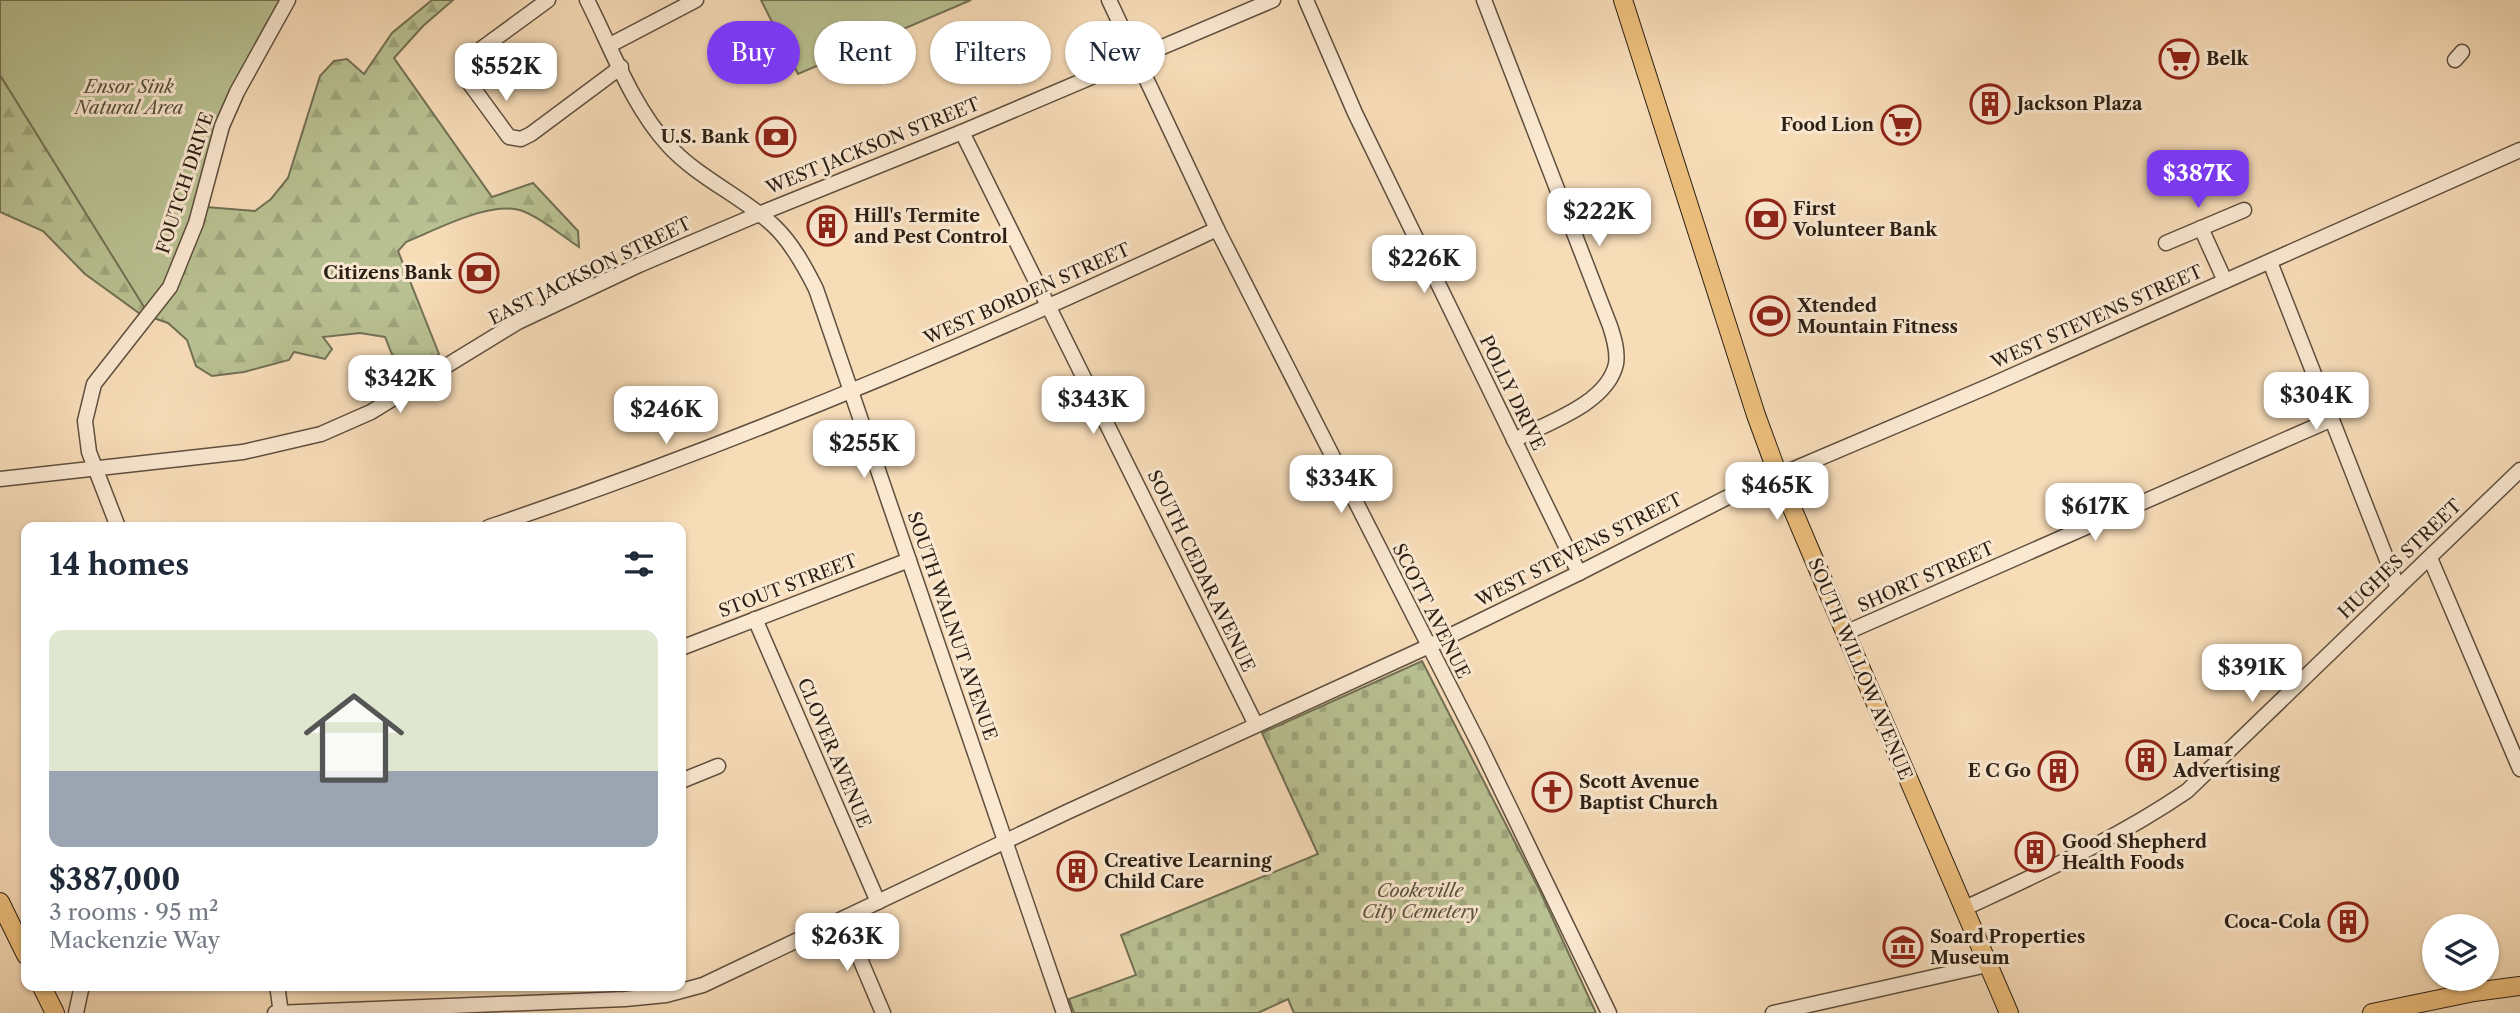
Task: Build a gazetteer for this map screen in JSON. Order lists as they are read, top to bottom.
{
  "streets": {
    "main road": ["SOUTH WILLOW AVENUE"],
    "street": [
      "WEST JACKSON STREET",
      "FOUTCH DRIVE",
      "EAST JACKSON STREET",
      "WEST BORDEN STREET",
      "WEST STEVENS STREET",
      "POLLY DRIVE",
      "HUGHES STREET",
      "SOUTH CEDAR AVENUE",
      "SHORT STREET",
      "STOUT STREET",
      "SCOTT AVENUE",
      "SOUTH WALNUT AVENUE",
      "CLOVER AVENUE"
    ]
  },
  "crossings": [
    ["WEST JACKSON STREET", "EAST JACKSON STREET"],
    ["WEST JACKSON STREET", "SOUTH CEDAR AVENUE"],
    ["WEST JACKSON STREET", "SOUTH WALNUT AVENUE"],
    ["FOUTCH DRIVE", "EAST JACKSON STREET"],
    ["EAST JACKSON STREET", "SOUTH WALNUT AVENUE"],
    ["WEST BORDEN STREET", "SOUTH CEDAR AVENUE"],
    ["WEST BORDEN STREET", "SCOTT AVENUE"],
    ["WEST BORDEN STREET", "SOUTH WALNUT AVENUE"],
    ["WEST STEVENS STREET", "POLLY DRIVE"],
    ["WEST STEVENS STREET", "SOUTH CEDAR AVENUE"],
    ["WEST STEVENS STREET", "SCOTT AVENUE"],
    ["WEST STEVENS STREET", "SOUTH WALNUT AVENUE"],
    ["WEST STEVENS STREET", "SOUTH WILLOW AVENUE"],
    ["WEST STEVENS STREET", "CLOVER AVENUE"],
    ["HUGHES STREET", "SOUTH WILLOW AVENUE"],
    ["SHORT STREET", "SOUTH WILLOW AVENUE"],
    ["STOUT STREET", "SOUTH WALNUT AVENUE"],
    ["STOUT STREET", "CLOVER AVENUE"]
  ],
  "parks": ["Ensor Sink Natural Area", "Cookeville City Cemetery"],
  "places": {
    "supermarket": ["Belk", "Food Lion"],
    "building": [
      "Jackson Plaza",
      "Hill's Termite and Pest Control",
      "Lamar Advertising",
      "E C Go",
      "Good Shepherd Health Foods",
      "Creative Learning Child Care",
      "Coca-Cola"
    ],
    "bank": ["U.S. Bank", "First Volunteer Bank", "Citizens Bank"],
    "sports": ["Xtended Mountain Fitness"],
    "church": ["Scott Avenue Baptist Church"],
    "museum": ["Soard Properties Museum"]
  },
  "page": {
    "chip": [
      "Buy",
      "Rent",
      "Filters",
      "New"
    ],
    "price": [
      "$552K",
      "$387K",
      "$222K",
      "$226K",
      "$342K",
      "$304K",
      "$343K",
      "$246K",
      "$255K",
      "$334K",
      "$465K",
      "$617K",
      "$391K",
      "$263K"
    ],
    "heading": "14 homes",
    "list": [
      {
        "name": "$387,000",
        "note": "3 rooms · 95 m² · Mackenzie Way"
      }
    ]
  }
}
